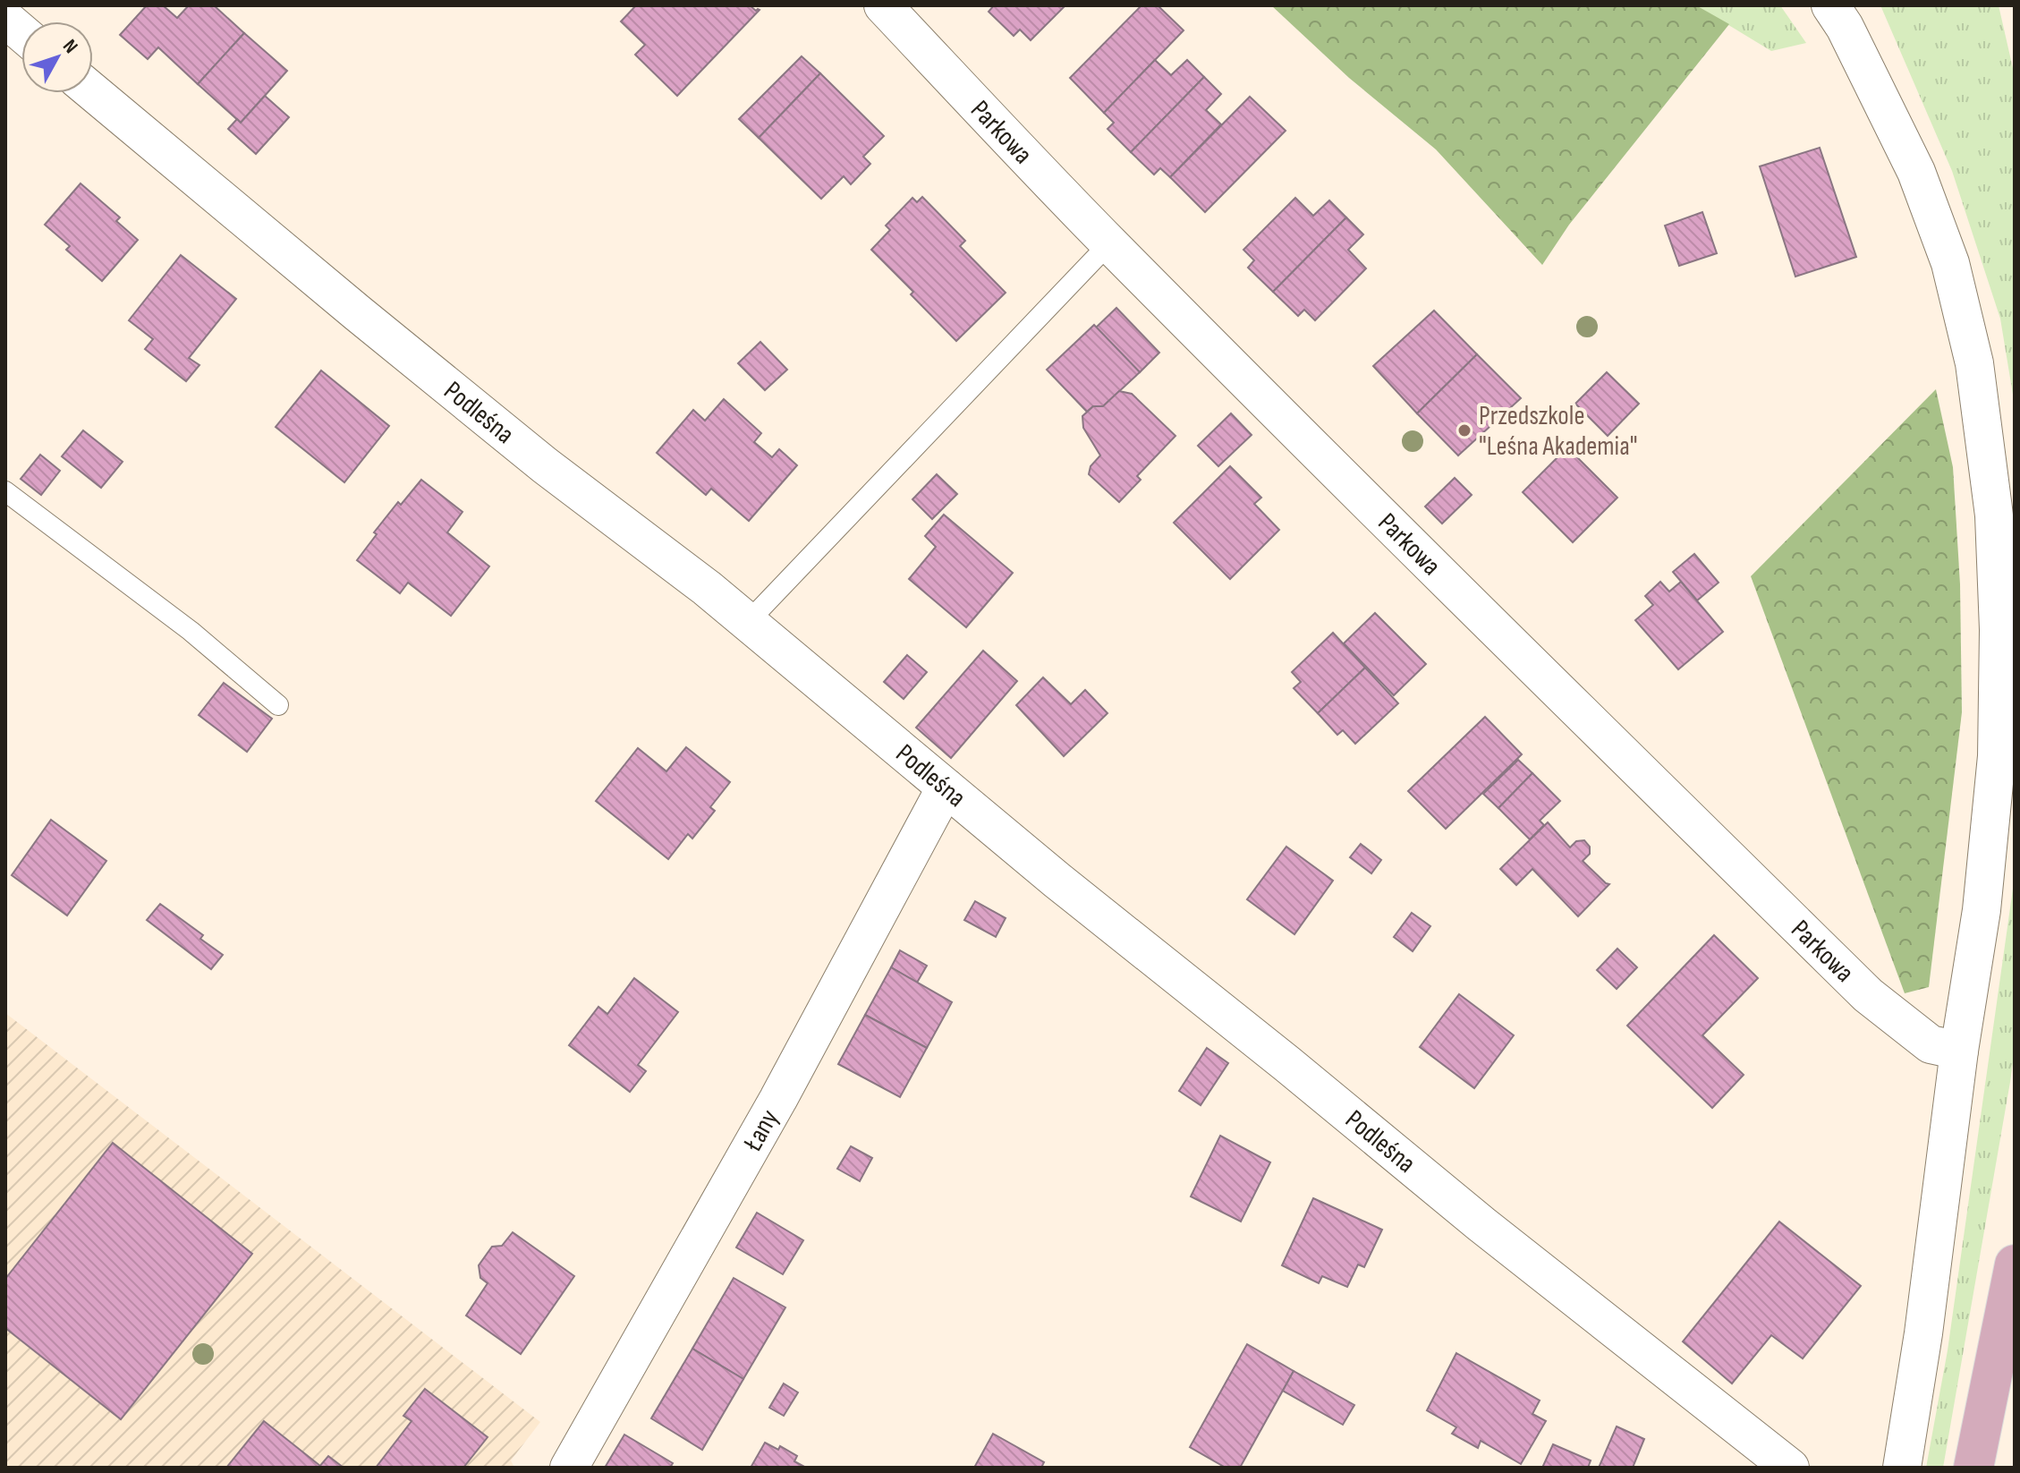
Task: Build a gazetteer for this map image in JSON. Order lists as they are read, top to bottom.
{
  "streets": {
    "street": ["Parkowa", "Podleśna", "Łany"]
  },
  "crossings": [
    ["Podleśna", "Łany"]
  ],
  "places": ["Przedszkole \"Leśna Akademia\""],
  "north": "top right"
}
